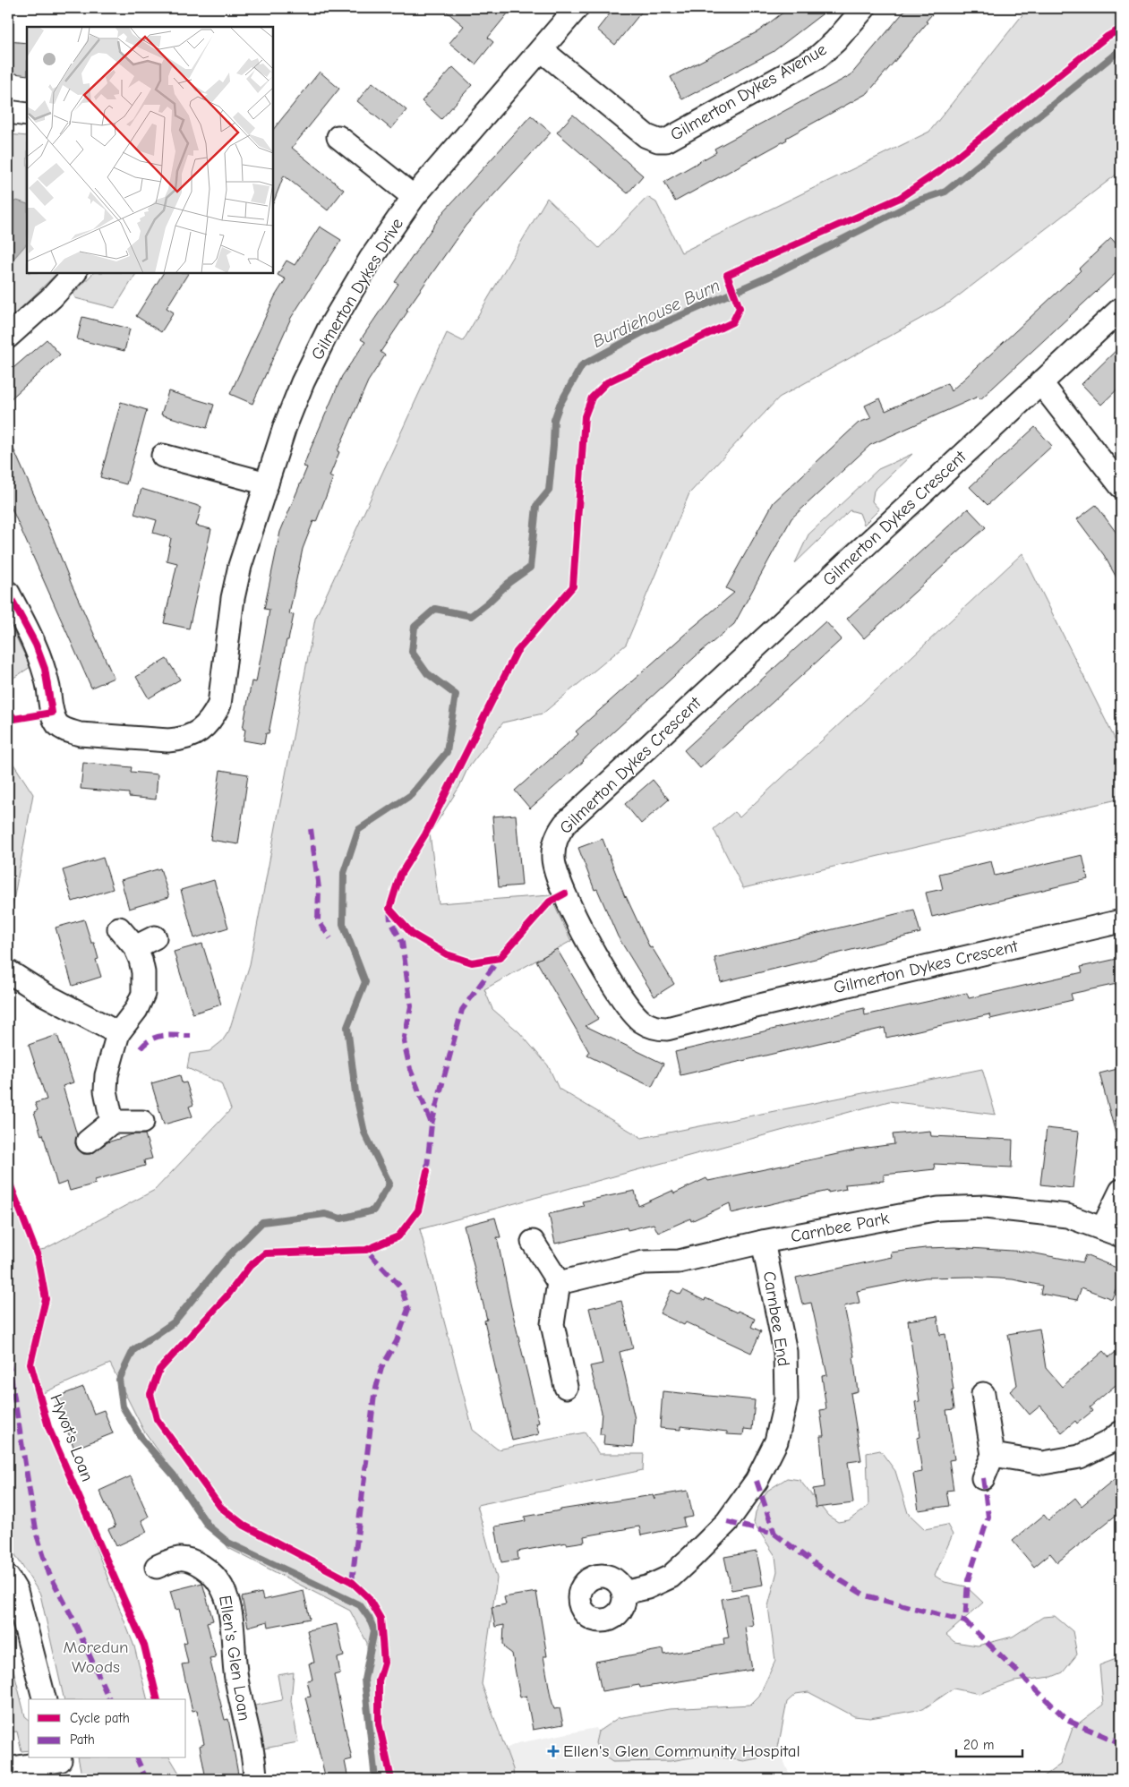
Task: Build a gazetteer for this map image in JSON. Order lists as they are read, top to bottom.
{
  "streets": {
    "street": [
      "Gilmerton Dykes Avenue",
      "Gilmerton Dykes Drive",
      "Gilmerton Dykes Crescent",
      "Carnbee Park",
      "Carnbee End",
      "Ellen's Glen Loan"
    ],
    "cycle path": ["Hyvot's Loan"]
  },
  "crossings": [
    ["Gilmerton Dykes Avenue", "Gilmerton Dykes Drive"],
    ["Carnbee Park", "Carnbee End"]
  ],
  "water": ["Burdiehouse Burn"],
  "parks": ["Moredun Woods"],
  "places": {
    "health": ["Ellen's Glen Community Hospital"]
  },
  "legend": ["Cycle path", "Path"],
  "scale_bar": "20 m"
}
